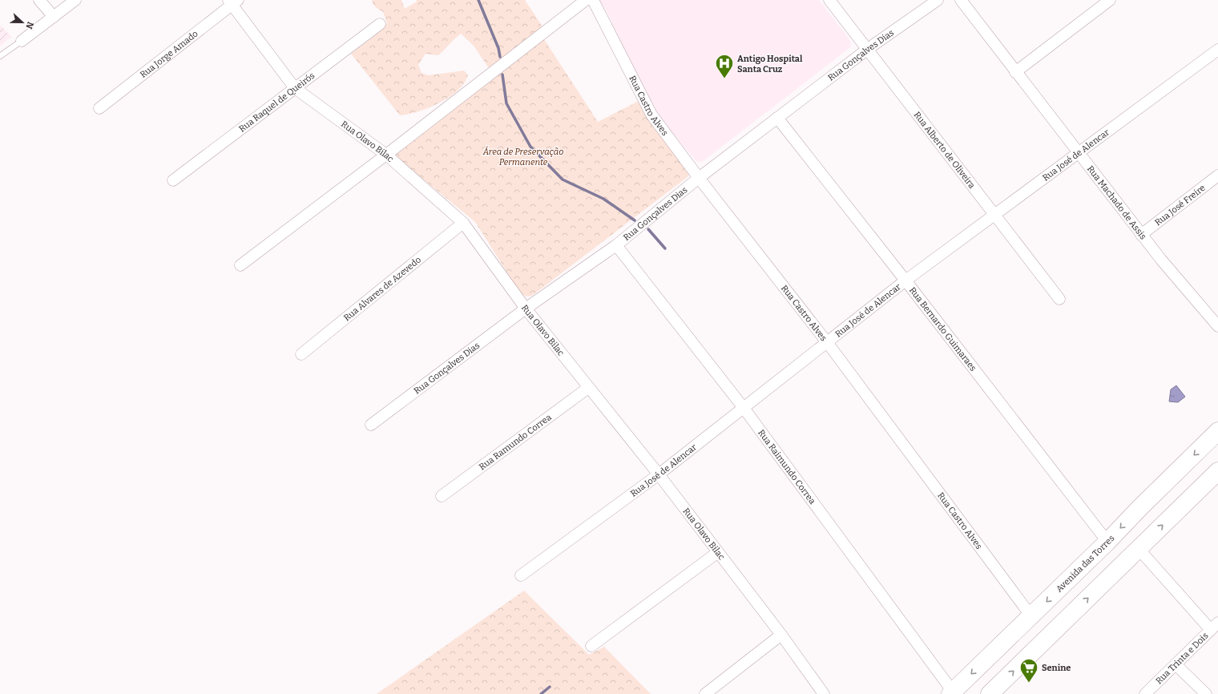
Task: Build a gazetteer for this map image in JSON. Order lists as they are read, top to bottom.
{
  "streets": {
    "main road": ["Avenida das Torres"],
    "street": [
      "Rua Jorge Amado",
      "Rua Gonçalves Dias",
      "Rua Raquel de Queirós",
      "Rua Castro Alves",
      "Rua Olavo Bilac",
      "Rua Alberto de Oliveira",
      "Rua José de Alencar",
      "Rua Machado de Assis",
      "Rua José Freire",
      "Rua Alvares de Azevedo",
      "Rua Bernardo Guimaraes",
      "Rua Ramundo Correa",
      "Rua Raimundo Correa",
      "Rua Trinta e Dois"
    ]
  },
  "crossings": [
    ["Rua Jorge Amado", "Rua Olavo Bilac"],
    ["Rua Gonçalves Dias", "Rua Castro Alves"],
    ["Rua Gonçalves Dias", "Rua Olavo Bilac"],
    ["Rua Gonçalves Dias", "Rua Alberto de Oliveira"],
    ["Rua Gonçalves Dias", "Rua Bernardo Guimaraes"],
    ["Rua Gonçalves Dias", "Rua Raimundo Correa"],
    ["Rua Raquel de Queirós", "Rua Olavo Bilac"],
    ["Rua Castro Alves", "Rua José de Alencar"],
    ["Rua Castro Alves", "Avenida das Torres"],
    ["Rua Olavo Bilac", "Rua José de Alencar"],
    ["Rua Olavo Bilac", "Rua Alvares de Azevedo"],
    ["Rua Olavo Bilac", "Rua Ramundo Correa"],
    ["Rua Alberto de Oliveira", "Rua José de Alencar"],
    ["Rua José de Alencar", "Rua Machado de Assis"],
    ["Rua José de Alencar", "Rua Bernardo Guimaraes"],
    ["Rua José de Alencar", "Rua Raimundo Correa"],
    ["Rua Machado de Assis", "Rua José Freire"],
    ["Rua Bernardo Guimaraes", "Avenida das Torres"],
    ["Rua Raimundo Correa", "Avenida das Torres"]
  ],
  "parks": ["Área de Preservação Permanente"],
  "places": {
    "hospital": ["Antigo Hospital Santa Cruz"],
    "supermarket": ["Senine"]
  },
  "north": "right"
}
